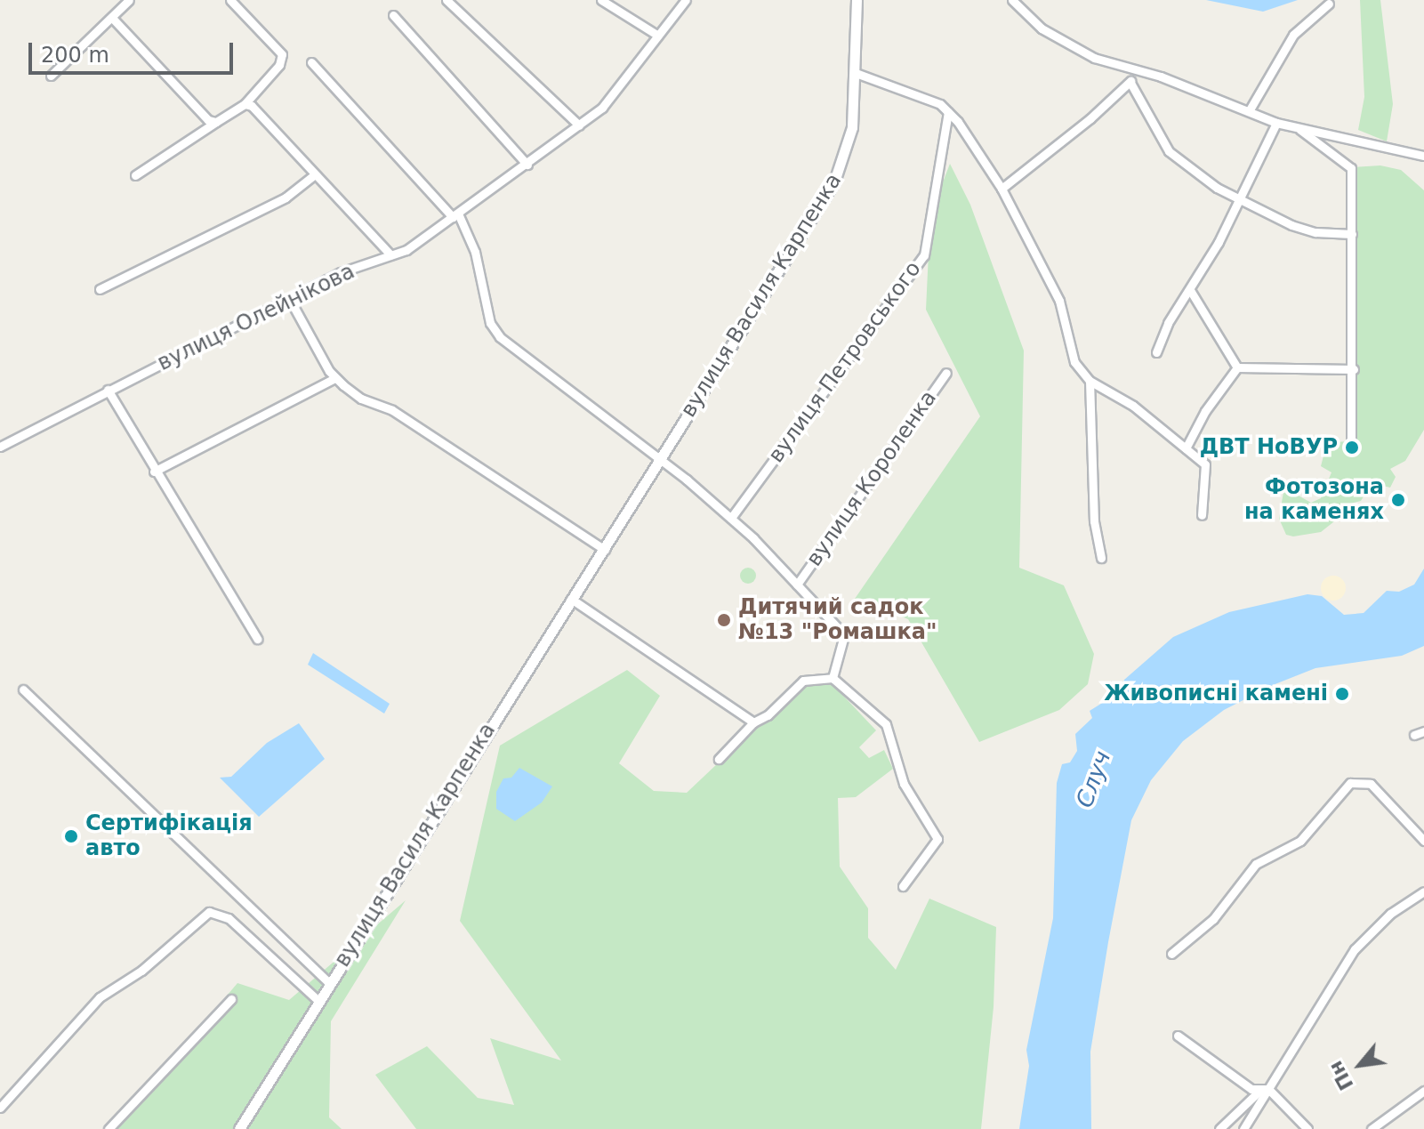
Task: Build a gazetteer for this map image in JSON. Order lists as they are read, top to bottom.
{
  "streets": {
    "street": [
      "вулиця Василя Карпенка",
      "вулиця Олейнікова",
      "вулиця Петровського",
      "вулиця Короленка"
    ]
  },
  "water": ["Случ"],
  "places": [
    "ДВТ НоВУР",
    "Фотозона на каменях",
    "Дитячий садок №13 \"Ромашка\"",
    "Живописні камені",
    "Сертифікація авто"
  ],
  "scale_bar": "200 m",
  "north": "bottom left"
}
